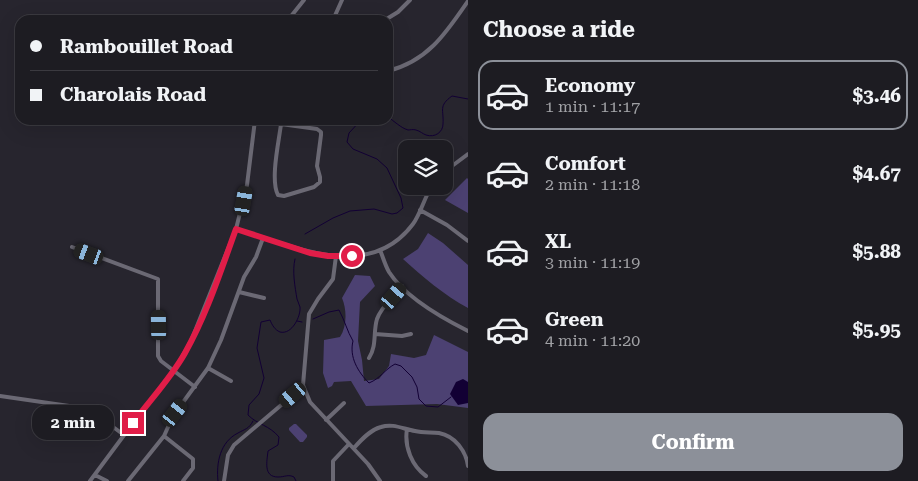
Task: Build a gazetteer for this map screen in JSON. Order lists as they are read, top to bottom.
{
  "page": {
    "heading": "Choose a ride",
    "banner": ["Rambouillet Road", "Charolais Road"],
    "list": [
      {
        "name": "Economy",
        "note": "1 min · 11:17",
        "value": "$3.46"
      },
      {
        "name": "Comfort",
        "note": "2 min · 11:18",
        "value": "$4.67"
      },
      {
        "name": "XL",
        "note": "3 min · 11:19",
        "value": "$5.88"
      },
      {
        "name": "Green",
        "note": "4 min · 11:20",
        "value": "$5.95"
      }
    ],
    "buttons": "Confirm",
    "bubble": "2 min"
  }
}
